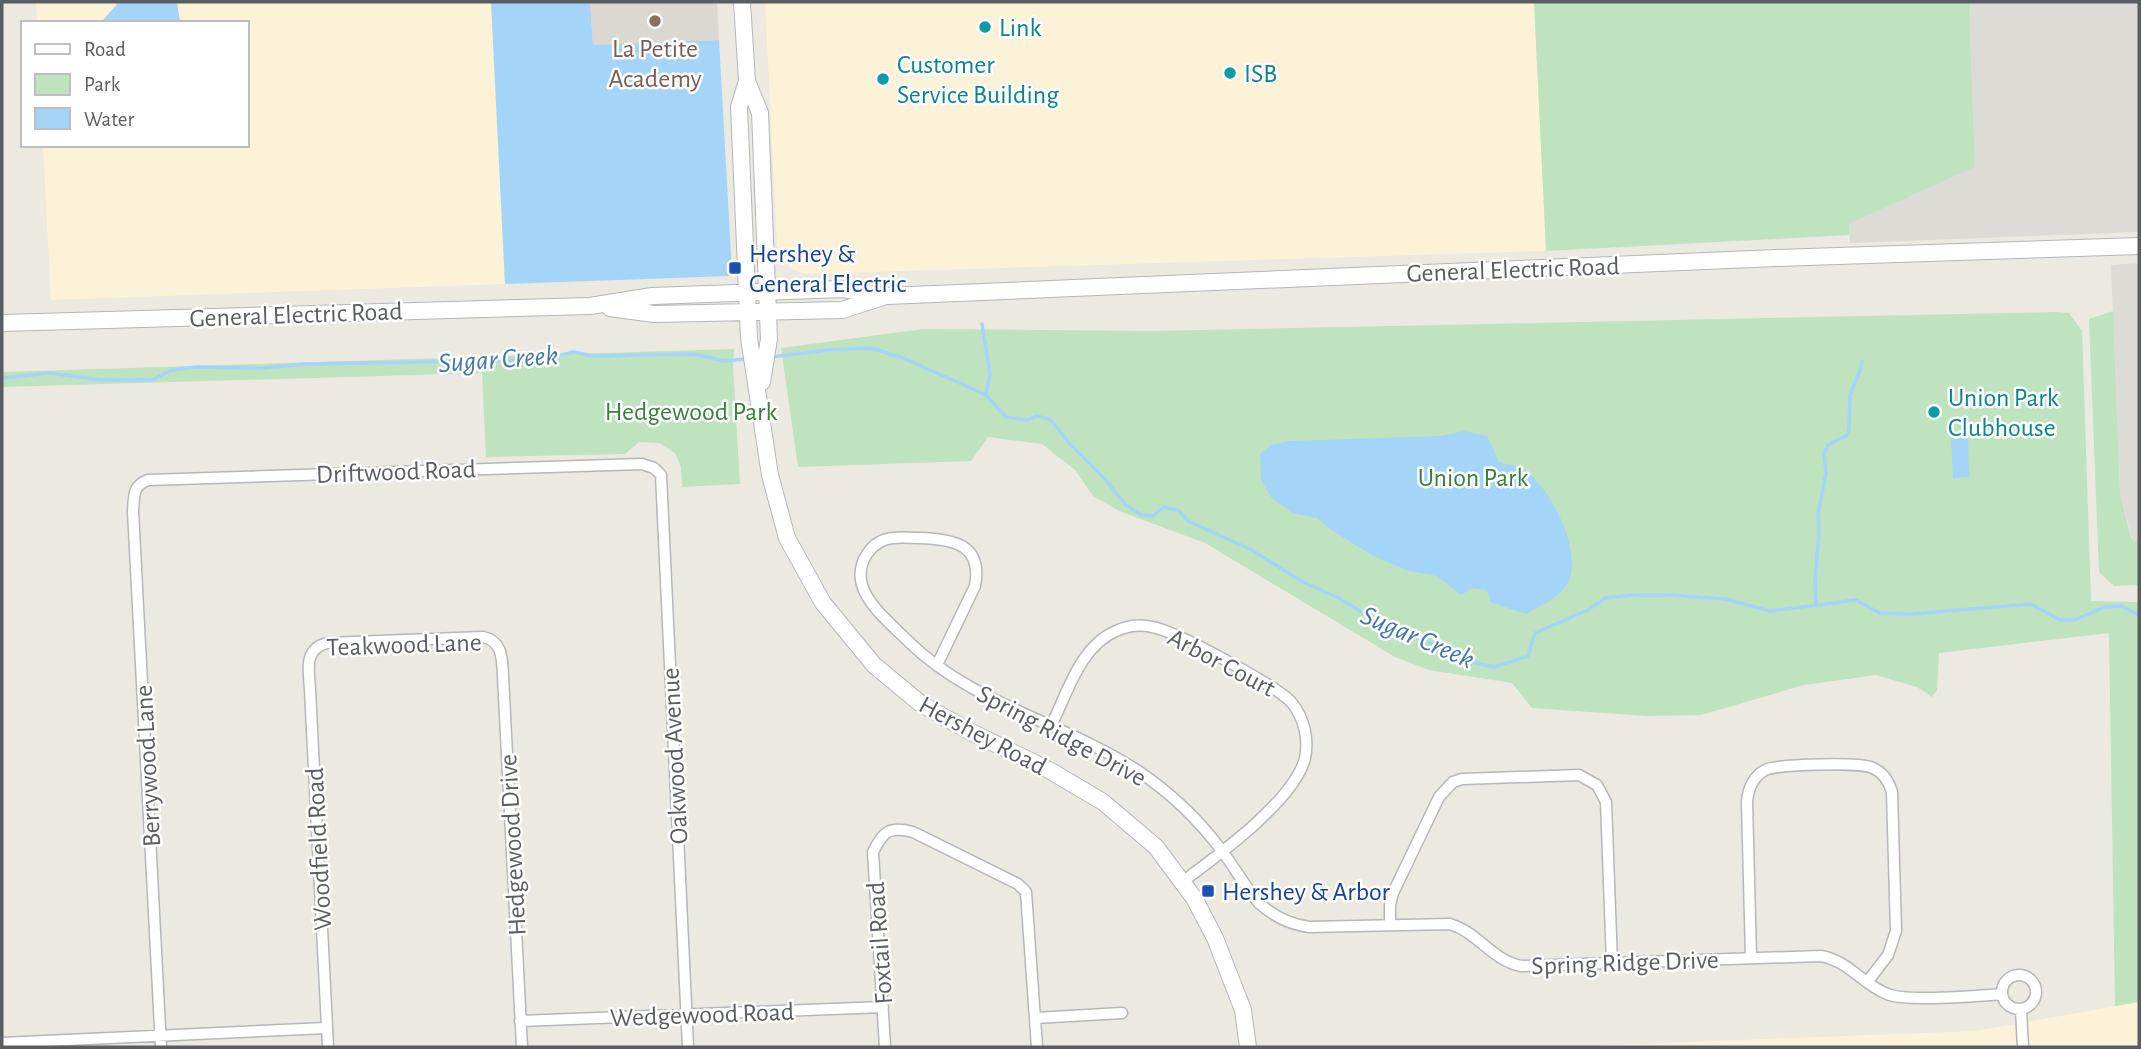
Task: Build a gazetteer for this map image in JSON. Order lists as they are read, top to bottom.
{
  "streets": {
    "main road": ["General Electric Road", "Hershey Road"],
    "street": [
      "Driftwood Road",
      "Teakwood Lane",
      "Arbor Court",
      "Spring Ridge Drive",
      "Oakwood Avenue",
      "Berrywood Lane",
      "Hedgewood Drive",
      "Woodfield Road",
      "Foxtail Road",
      "Wedgewood Road"
    ]
  },
  "crossings": [
    ["General Electric Road", "Hershey Road"],
    ["Driftwood Road", "Oakwood Avenue"],
    ["Driftwood Road", "Berrywood Lane"],
    ["Teakwood Lane", "Hedgewood Drive"],
    ["Teakwood Lane", "Woodfield Road"],
    ["Arbor Court", "Hershey Road"],
    ["Arbor Court", "Spring Ridge Drive"],
    ["Oakwood Avenue", "Wedgewood Road"],
    ["Hedgewood Drive", "Wedgewood Road"],
    ["Foxtail Road", "Wedgewood Road"]
  ],
  "water": ["Sugar Creek"],
  "parks": ["Hedgewood Park", "Union Park"],
  "places": {
    "other": [
      "La Petite Academy",
      "Link",
      "ISB",
      "Customer Service Building",
      "Union Park Clubhouse"
    ],
    "transit": ["Hershey & General Electric", "Hershey & Arbor"]
  },
  "legend": ["Road", "Park", "Water"]
}
